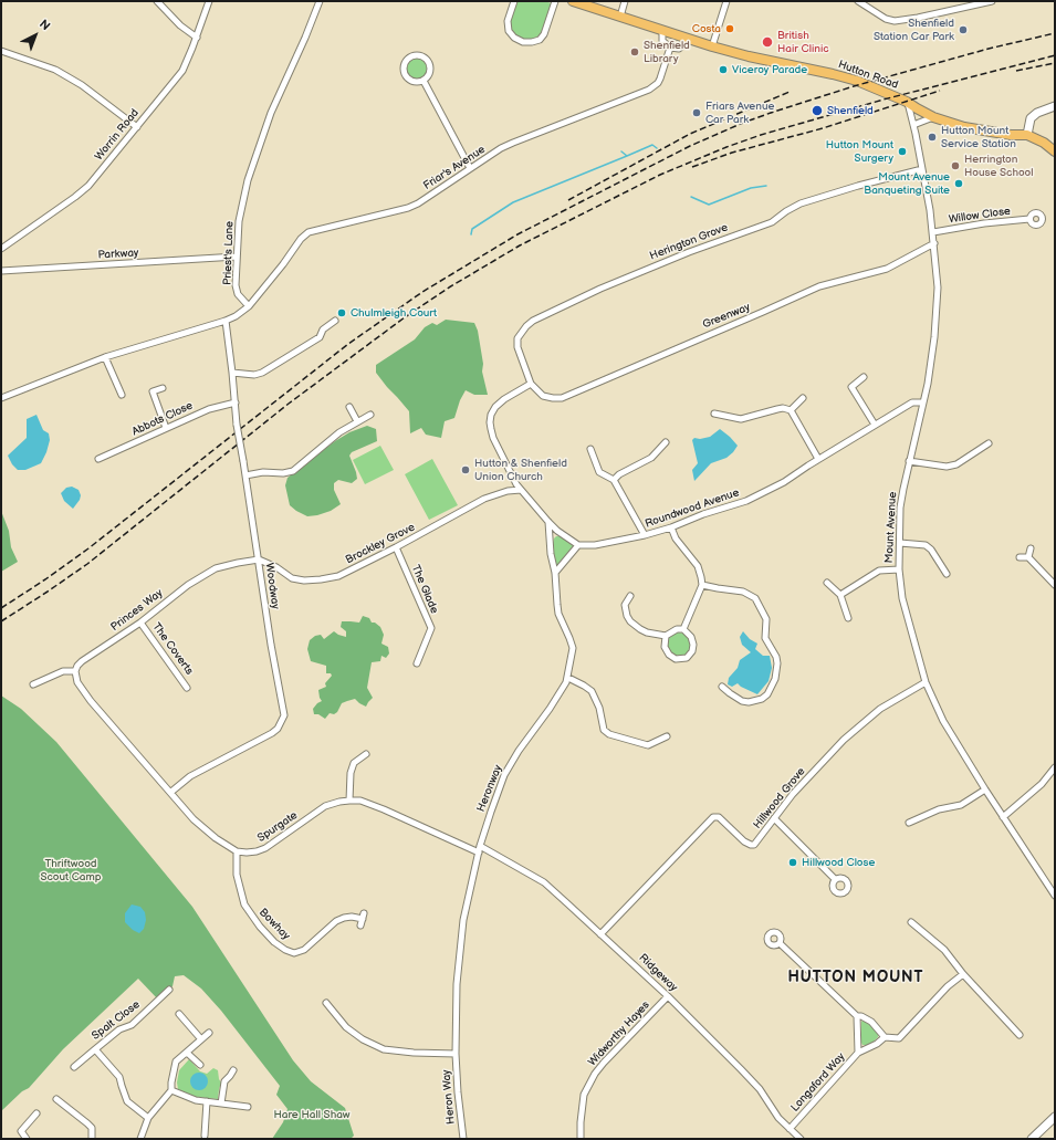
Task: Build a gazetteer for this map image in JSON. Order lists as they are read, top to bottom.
{
  "streets": {
    "main road": ["Hutton Road"],
    "street": [
      "Worrin Road",
      "Friar's Avenue",
      "Willow Close",
      "Herington Grove",
      "Priest's Lane",
      "Parkway",
      "Greenway",
      "Abbots Close",
      "Roundwood Avenue",
      "Mount Avenue",
      "Brockley Grove",
      "Woodway",
      "The Glade",
      "Princes Way",
      "The Coverts",
      "Heronway",
      "Hillwood Grove",
      "Spurgate",
      "Bowhay",
      "Ridgeway",
      "Spalt Close",
      "Widworthy Hayes",
      "Longaford Way",
      "Heron Way"
    ]
  },
  "crossings": [
    ["Hutton Road", "Mount Avenue"],
    ["Friar's Avenue", "Priest's Lane"],
    ["Willow Close", "Mount Avenue"],
    ["Herington Grove", "Greenway"],
    ["Herington Grove", "Mount Avenue"],
    ["Priest's Lane", "Parkway"],
    ["Greenway", "Mount Avenue"],
    ["Abbots Close", "Woodway"],
    ["Roundwood Avenue", "Mount Avenue"],
    ["Mount Avenue", "Hillwood Grove"],
    ["Brockley Grove", "Woodway"],
    ["Brockley Grove", "The Glade"],
    ["Brockley Grove", "Princes Way"],
    ["Woodway", "Princes Way"],
    ["Princes Way", "The Coverts"],
    ["Heronway", "Spurgate"],
    ["Heronway", "Ridgeway"],
    ["Heronway", "Heron Way"],
    ["Hillwood Grove", "Ridgeway"],
    ["Spurgate", "Bowhay"],
    ["Spurgate", "Ridgeway"],
    ["Ridgeway", "Widworthy Hayes"],
    ["Ridgeway", "Longaford Way"]
  ],
  "districts": ["HUTTON MOUNT"],
  "parks": ["Thriftwood Scout Camp", "Hare Hall Shaw"],
  "places": [
    "Costa",
    "Shenfield Station Car Park",
    "British Hair Clinic",
    "Shenfield Library",
    "Viceroy Parade",
    "Shenfield",
    "Friars Avenue Car Park",
    "Hutton Mount Service Station",
    "Hutton Mount Surgery",
    "Herrington House School",
    "Mount Avenue Banqueting Suite",
    "Chulmleigh Court",
    "Hutton & Shenfield Union Church",
    "Hillwood Close"
  ],
  "north": "top right"
}
